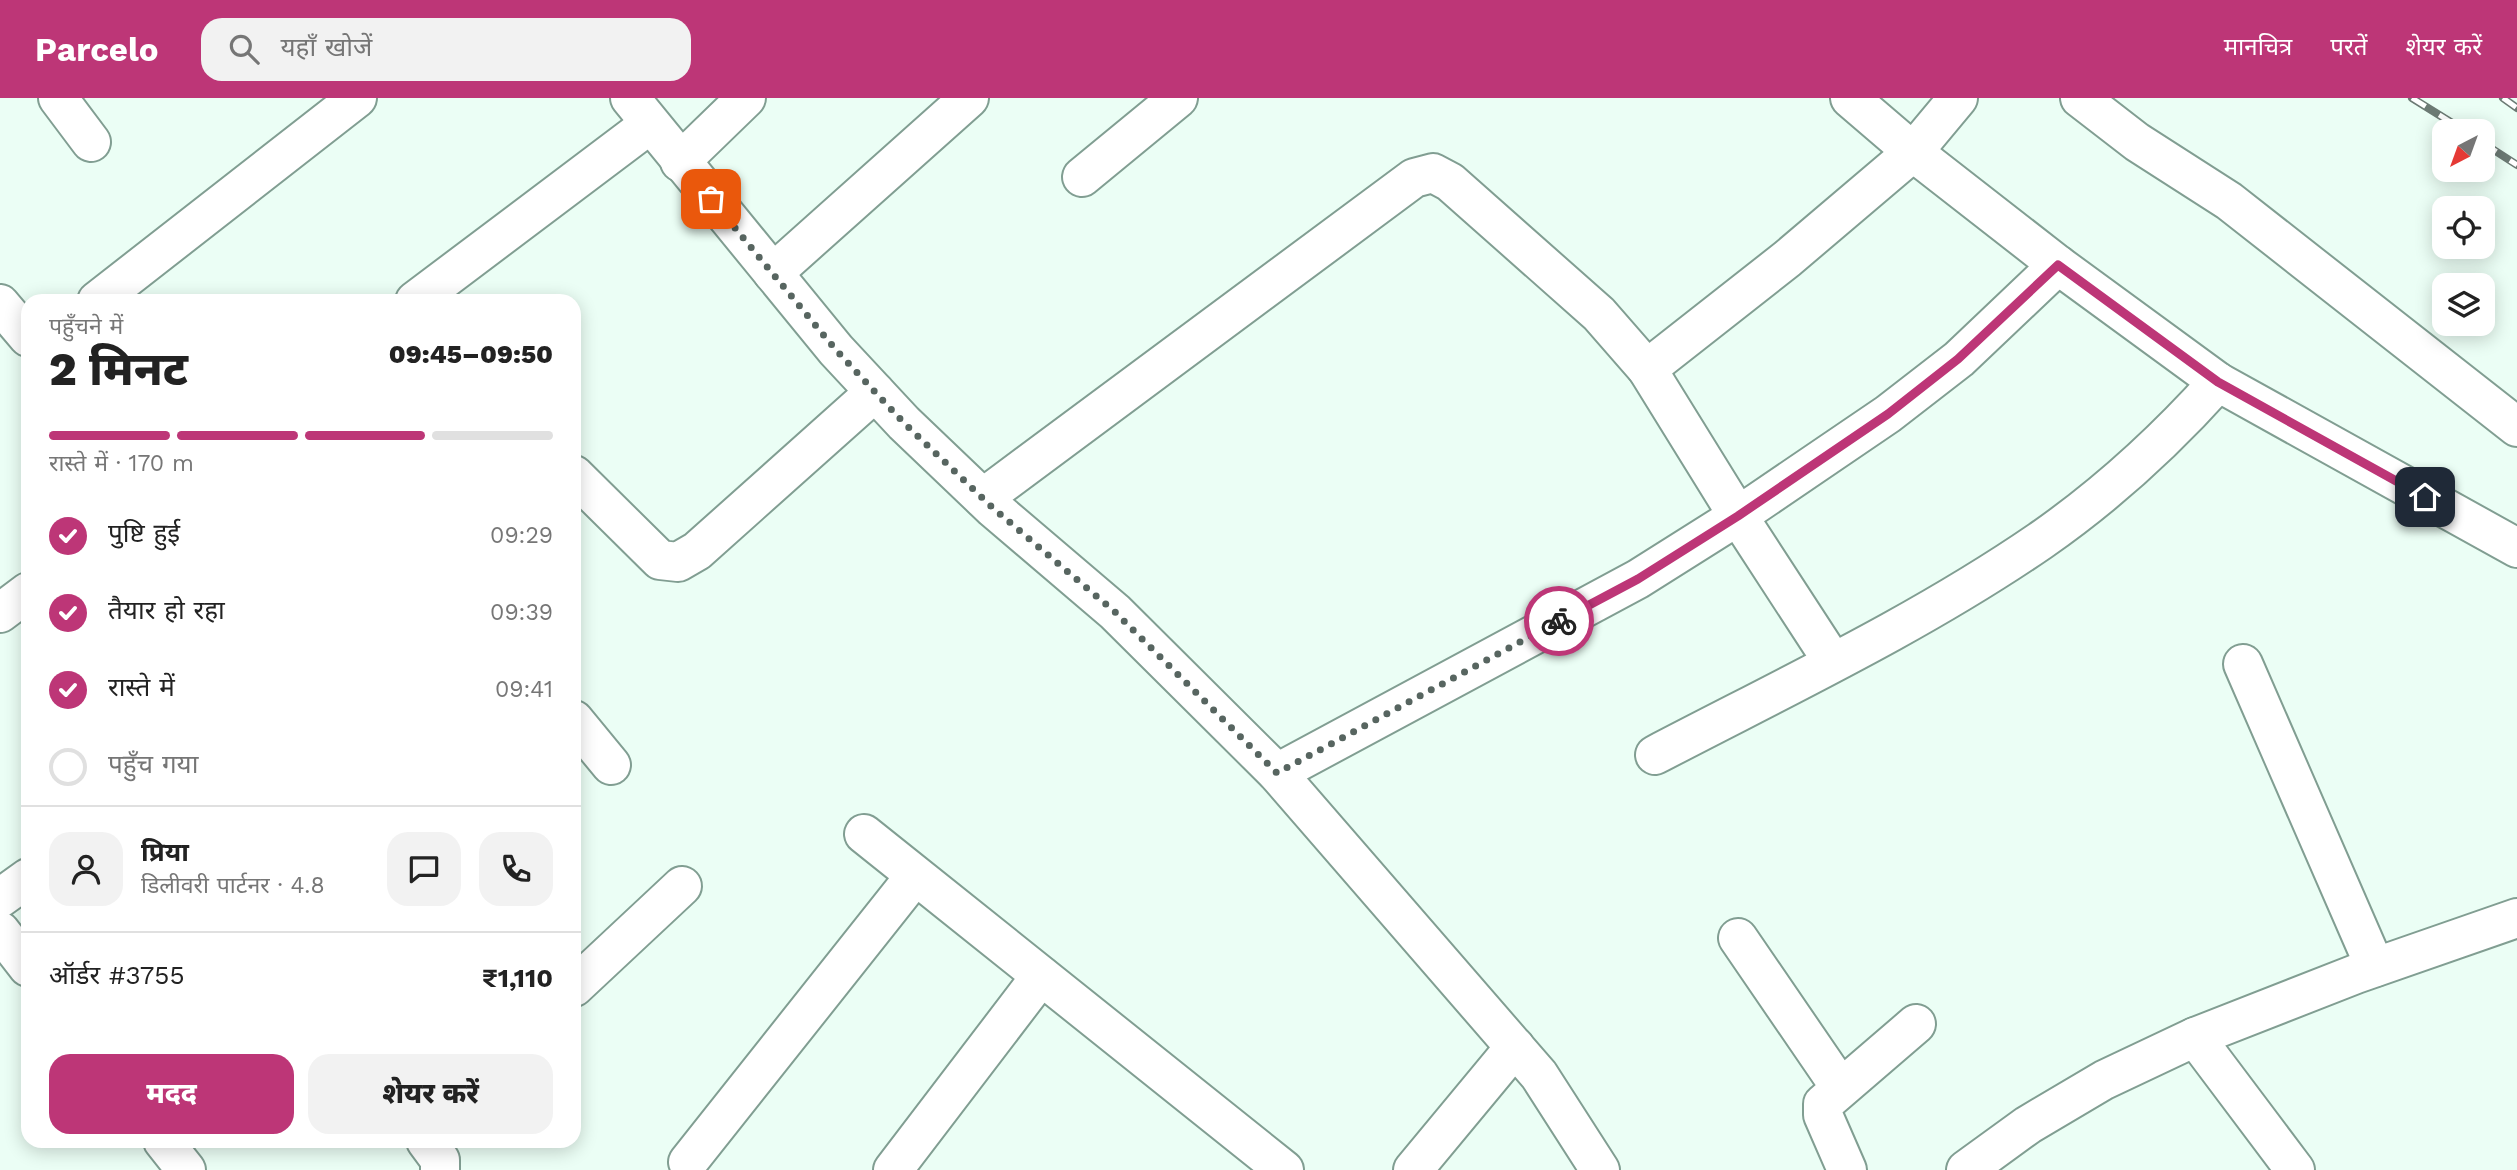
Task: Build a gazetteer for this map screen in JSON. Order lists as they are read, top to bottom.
{
  "north": "bottom left",
  "page": {
    "header": "Parcelo",
    "search": "यहाँ खोजें",
    "nav": ["मानचित्र", "परतें", "शेयर करें"],
    "heading": ["2 मिनट", "पहुँचने में", "09:45–09:50"],
    "panel": [
      "प्रिया",
      "डिलीवरी पार्टनर · 4.8",
      "ऑर्डर #3755",
      "₹1,110"
    ],
    "bar": "रास्ते में · 170 m",
    "list": [
      ["पुष्टि हुई", "09:29"],
      ["तैयार हो रहा", "09:39"],
      ["रास्ते में", "09:41"],
      "पहुँच गया"
    ],
    "buttons": ["मदद", "शेयर करें"]
  }
}
